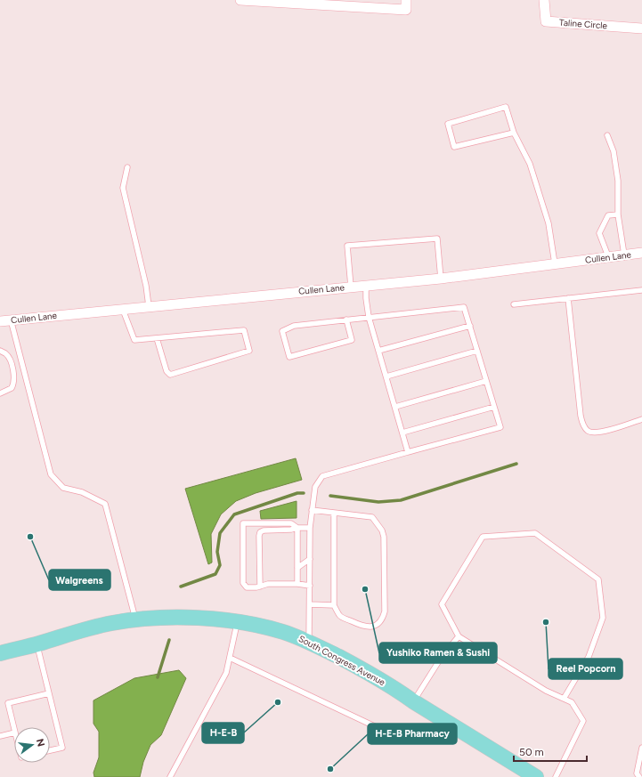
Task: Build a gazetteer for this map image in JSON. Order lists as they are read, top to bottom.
{
  "streets": {
    "main road": ["South Congress Avenue"],
    "street": ["Taline Circle", "Cullen Lane"]
  },
  "places": [
    "Walgreens",
    "Yushiko Ramen & Sushi",
    "Reel Popcorn",
    "H-E-B",
    "H-E-B Pharmacy"
  ],
  "scale_bar": "50 m",
  "north": "right"
}
